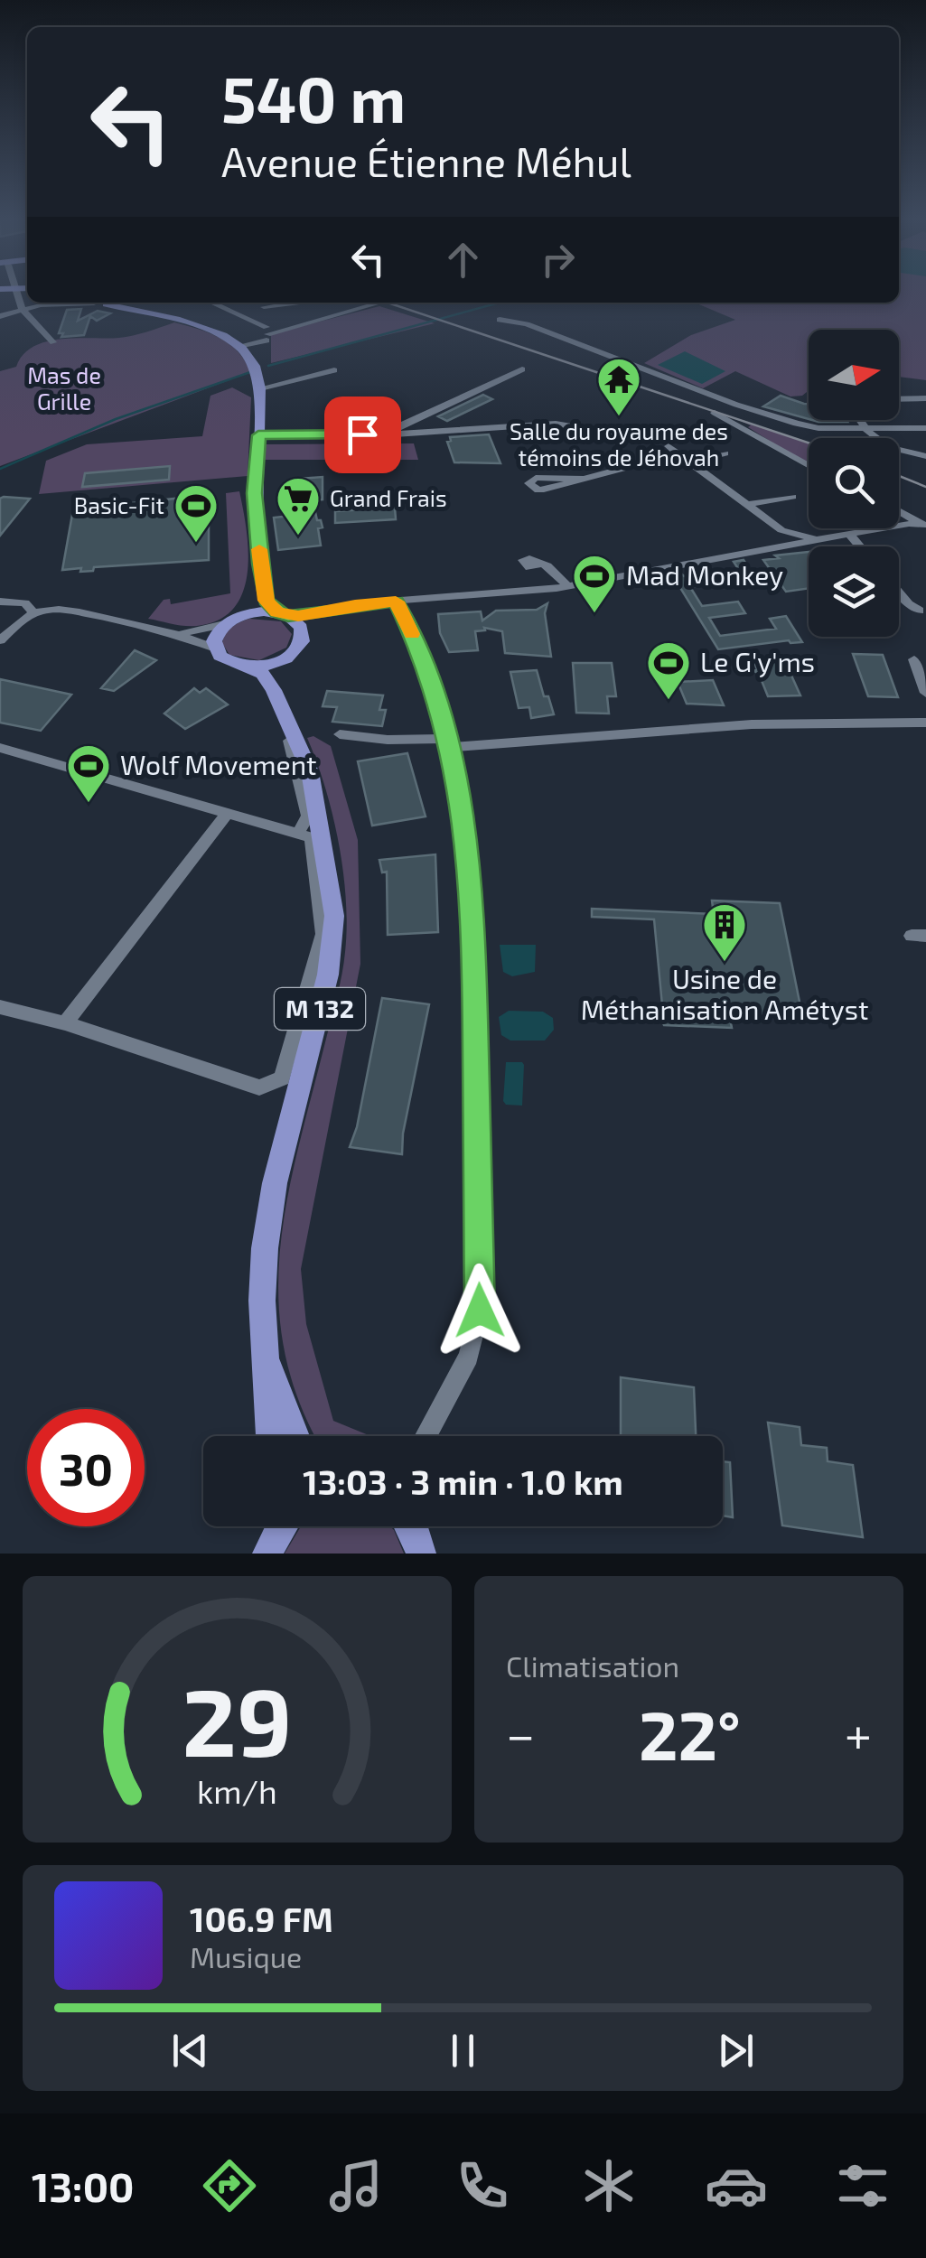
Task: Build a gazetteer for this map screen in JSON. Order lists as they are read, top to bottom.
{
  "streets": {
    "main road": ["M 132"]
  },
  "parks": ["Mas de Grille"],
  "places": {
    "temple": ["Salle du royaume des témoins de Jéhovah"],
    "supermarket": ["Grand Frais"],
    "sports": [
      "Basic-Fit",
      "Mad Monkey",
      "Le G'y'ms",
      "Wolf Movement"
    ],
    "building": ["Usine de Méthanisation Amétyst"]
  },
  "north": "right",
  "page": {
    "turn": ["540 m", "Avenue Étienne Méhul"],
    "limit": "30",
    "trip": "13:03 · 3 min · 1.0 km",
    "tile": "Climatisation",
    "heat": ["−", "22°", "+"],
    "song": ["106.9 FM", "Musique"],
    "tabs": "13:00",
    "gauge": ["29", "km/h"]
  }
}
